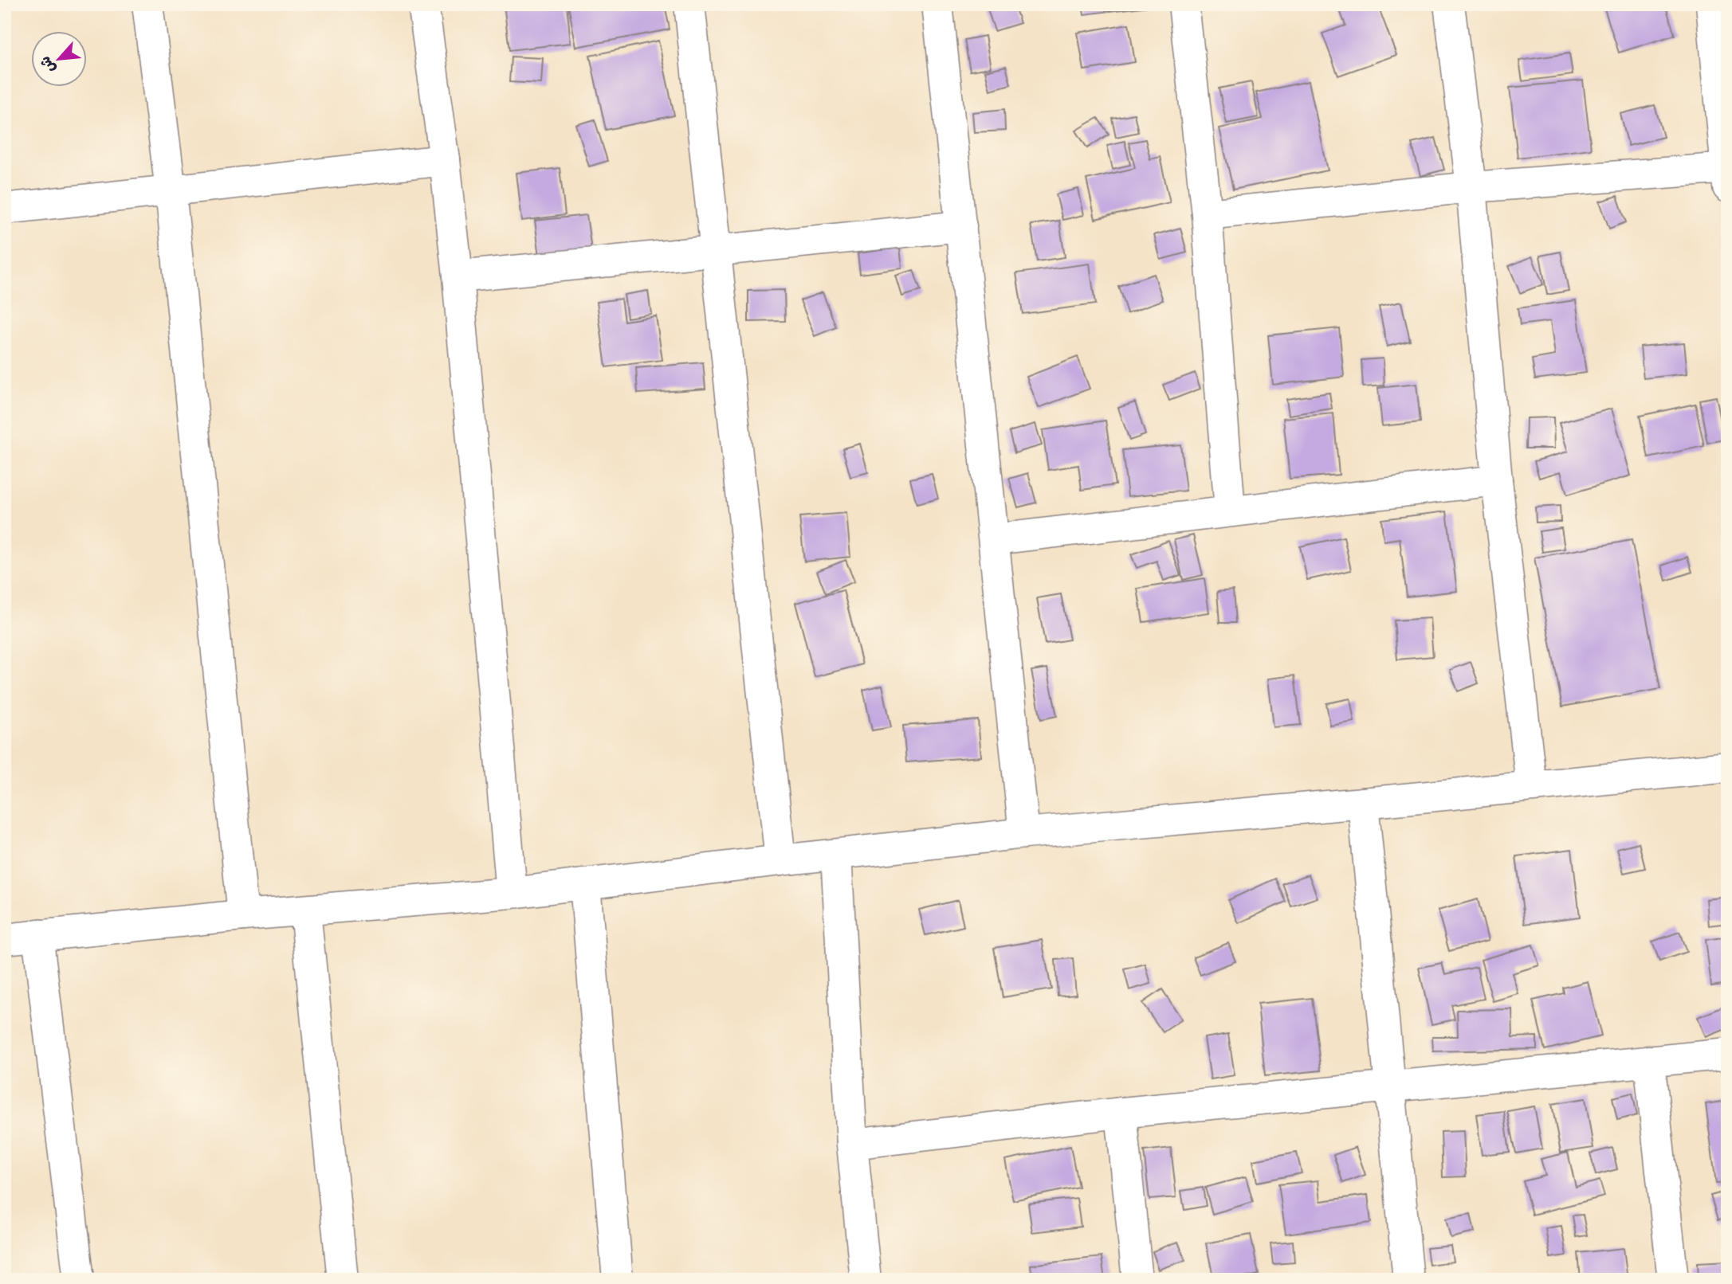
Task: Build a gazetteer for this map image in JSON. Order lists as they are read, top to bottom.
{
  "north": "bottom left"
}
